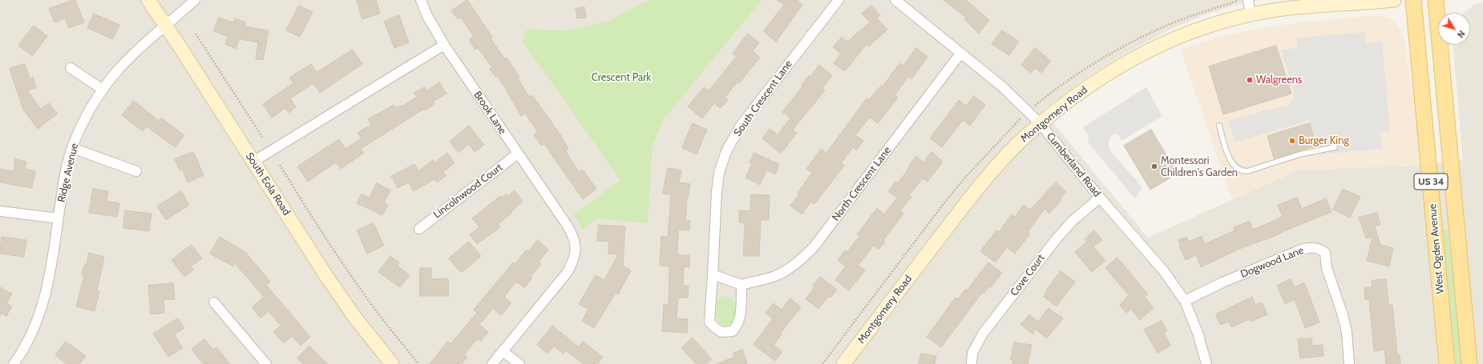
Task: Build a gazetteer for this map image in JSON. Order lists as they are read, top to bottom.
{
  "streets": {
    "main road": ["US 34", "West Ogden Avenue"],
    "street": [
      "South Crescent Lane",
      "Brook Lane",
      "Montgomery Road",
      "Cumberland Road",
      "Ridge Avenue",
      "South Eola Road",
      "North Crescent Lane",
      "Lincolnwood Court",
      "Dogwood Lane",
      "Cove Court"
    ]
  },
  "crossings": [
    ["South Crescent Lane", "North Crescent Lane"],
    ["Brook Lane", "Lincolnwood Court"],
    ["Montgomery Road", "Cumberland Road"],
    ["Cumberland Road", "North Crescent Lane"],
    ["Cumberland Road", "Dogwood Lane"],
    ["Cumberland Road", "Cove Court"],
    ["Ridge Avenue", "South Eola Road"]
  ],
  "parks": ["Crescent Park"],
  "places": ["Walgreens", "Burger King", "Montessori Children's Garden"],
  "north": "bottom right"
}
